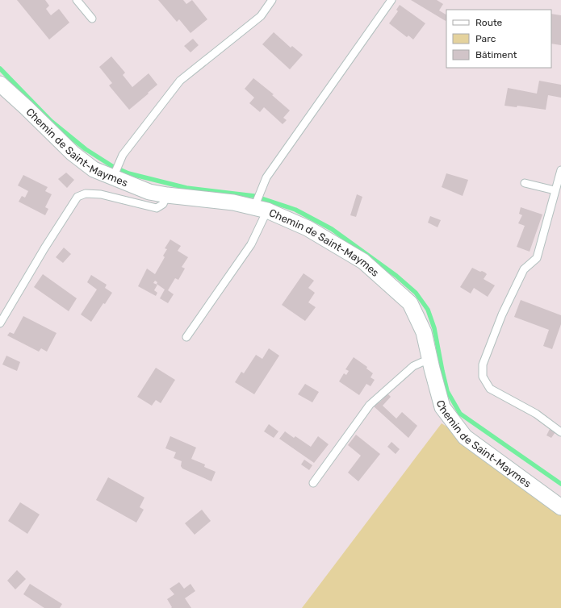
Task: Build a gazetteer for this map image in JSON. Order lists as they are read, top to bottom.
{
  "streets": {
    "street": ["Chemin de Saint-Maymes"]
  },
  "legend": ["Route", "Parc", "Bâtiment"]
}
